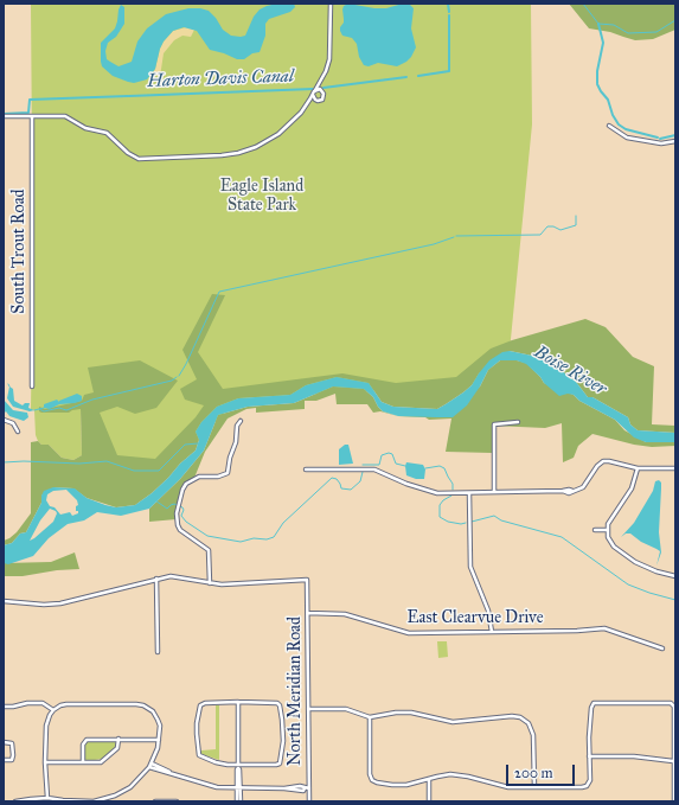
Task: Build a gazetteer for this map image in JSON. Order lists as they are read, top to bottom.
{
  "streets": {
    "street": ["South Trout Road", "East Clearvue Drive", "North Meridian Road"]
  },
  "crossings": [
    ["East Clearvue Drive", "North Meridian Road"]
  ],
  "water": ["Harton Davis Canal", "Boise River"],
  "parks": ["Eagle Island State Park"],
  "scale_bar": "200 m"
}
